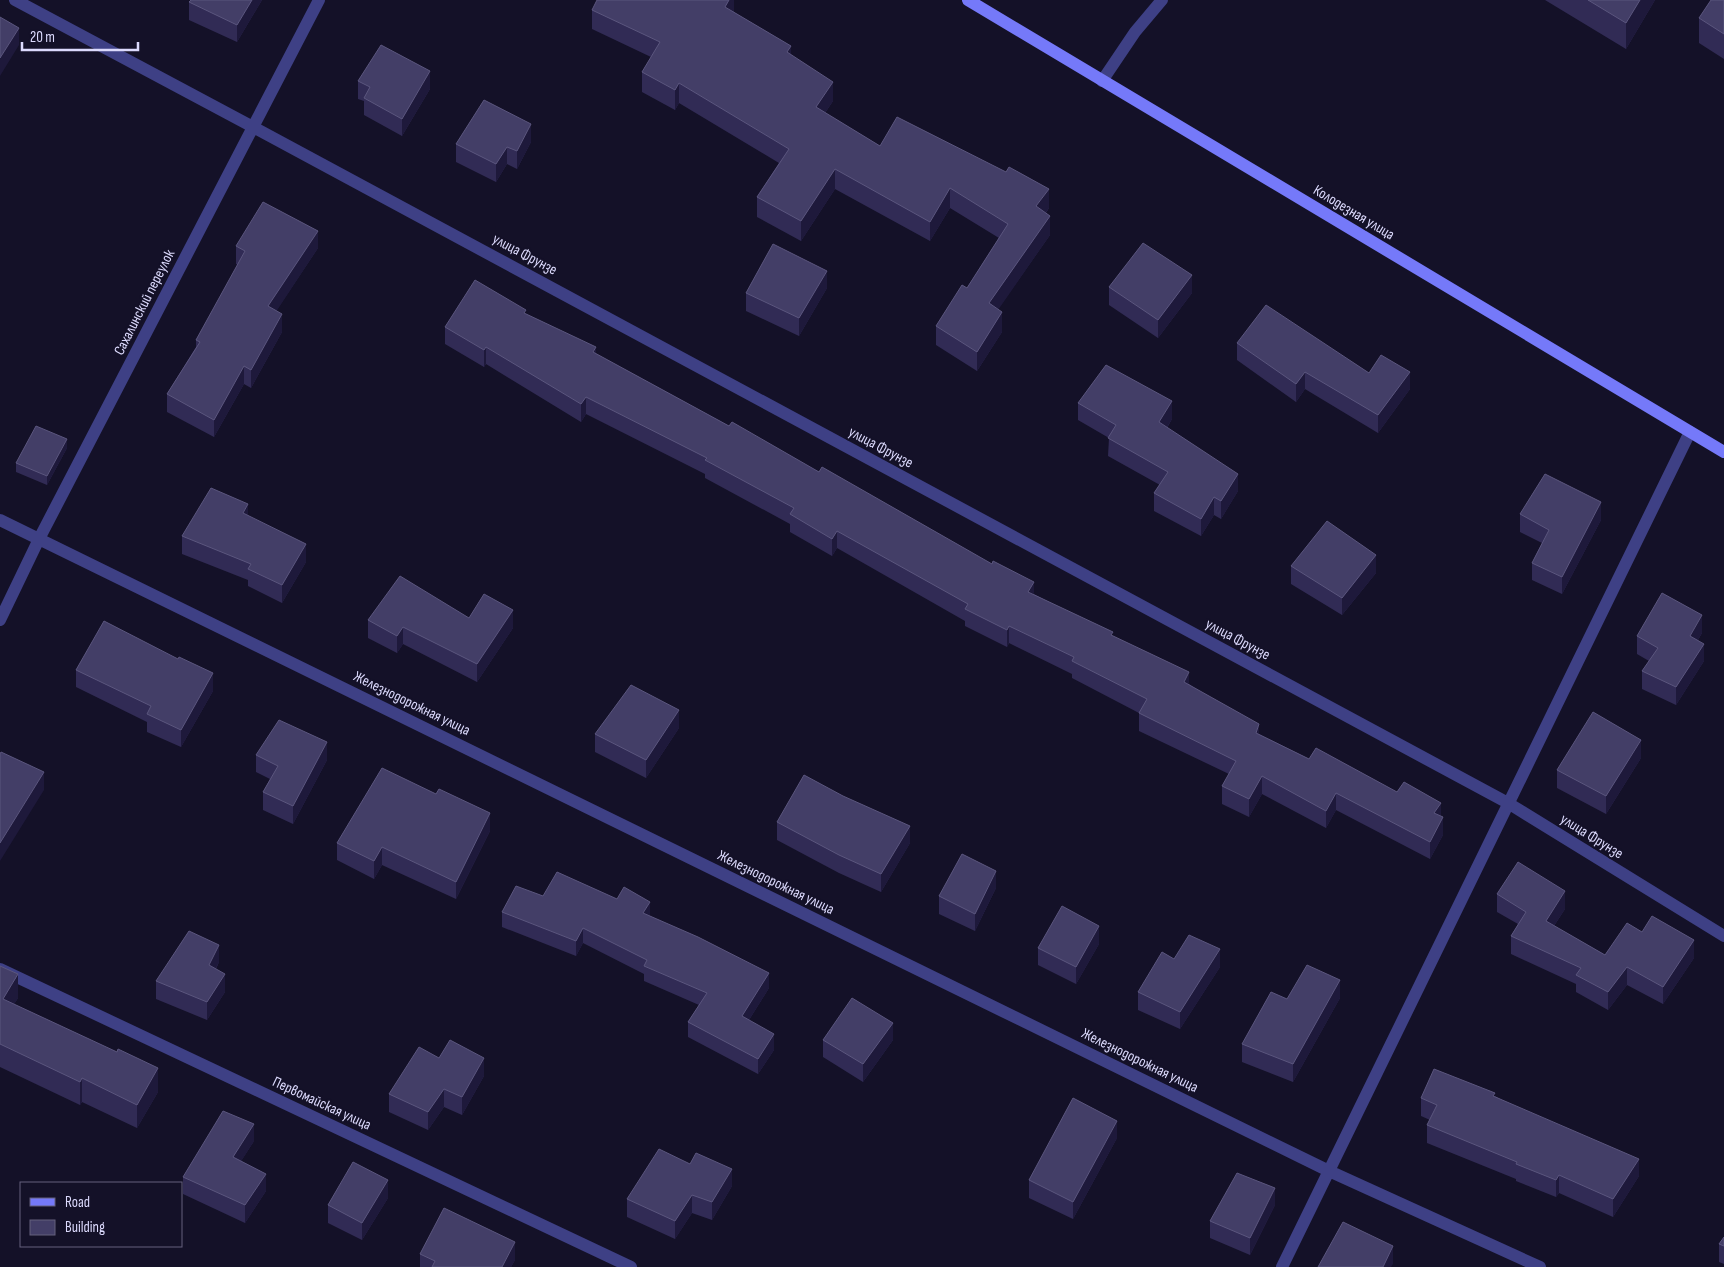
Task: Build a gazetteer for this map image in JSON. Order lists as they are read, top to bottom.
{
  "streets": {
    "main road": ["Колодезная улица"],
    "street": [
      "улица Фрунзе",
      "Сахалинский переулок",
      "Железнодорожная улица",
      "Первомайская улица"
    ]
  },
  "crossings": [
    ["улица Фрунзе", "Сахалинский переулок"],
    ["Сахалинский переулок", "Железнодорожная улица"]
  ],
  "legend": ["Road", "Building"],
  "scale_bar": "20 m"
}
